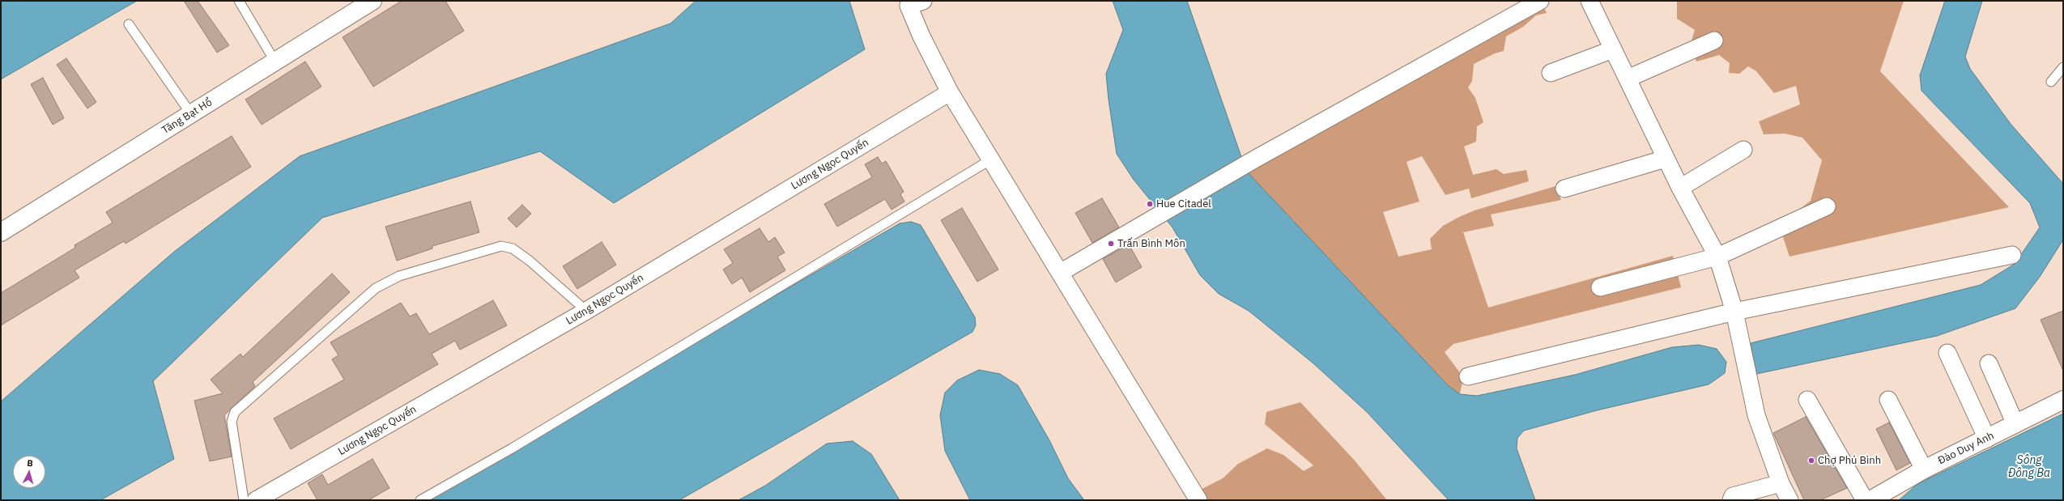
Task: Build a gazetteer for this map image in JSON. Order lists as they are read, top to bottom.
{
  "streets": {
    "main road": ["Tăng Bạt Hổ", "Đào Duy Anh"],
    "street": ["Lương Ngọc Quyến"]
  },
  "water": ["Sông Đông Ba"],
  "places": ["Hue Citadel", "Trấn Bình Môn", "Chợ Phú Bình"],
  "north": "top"
}
